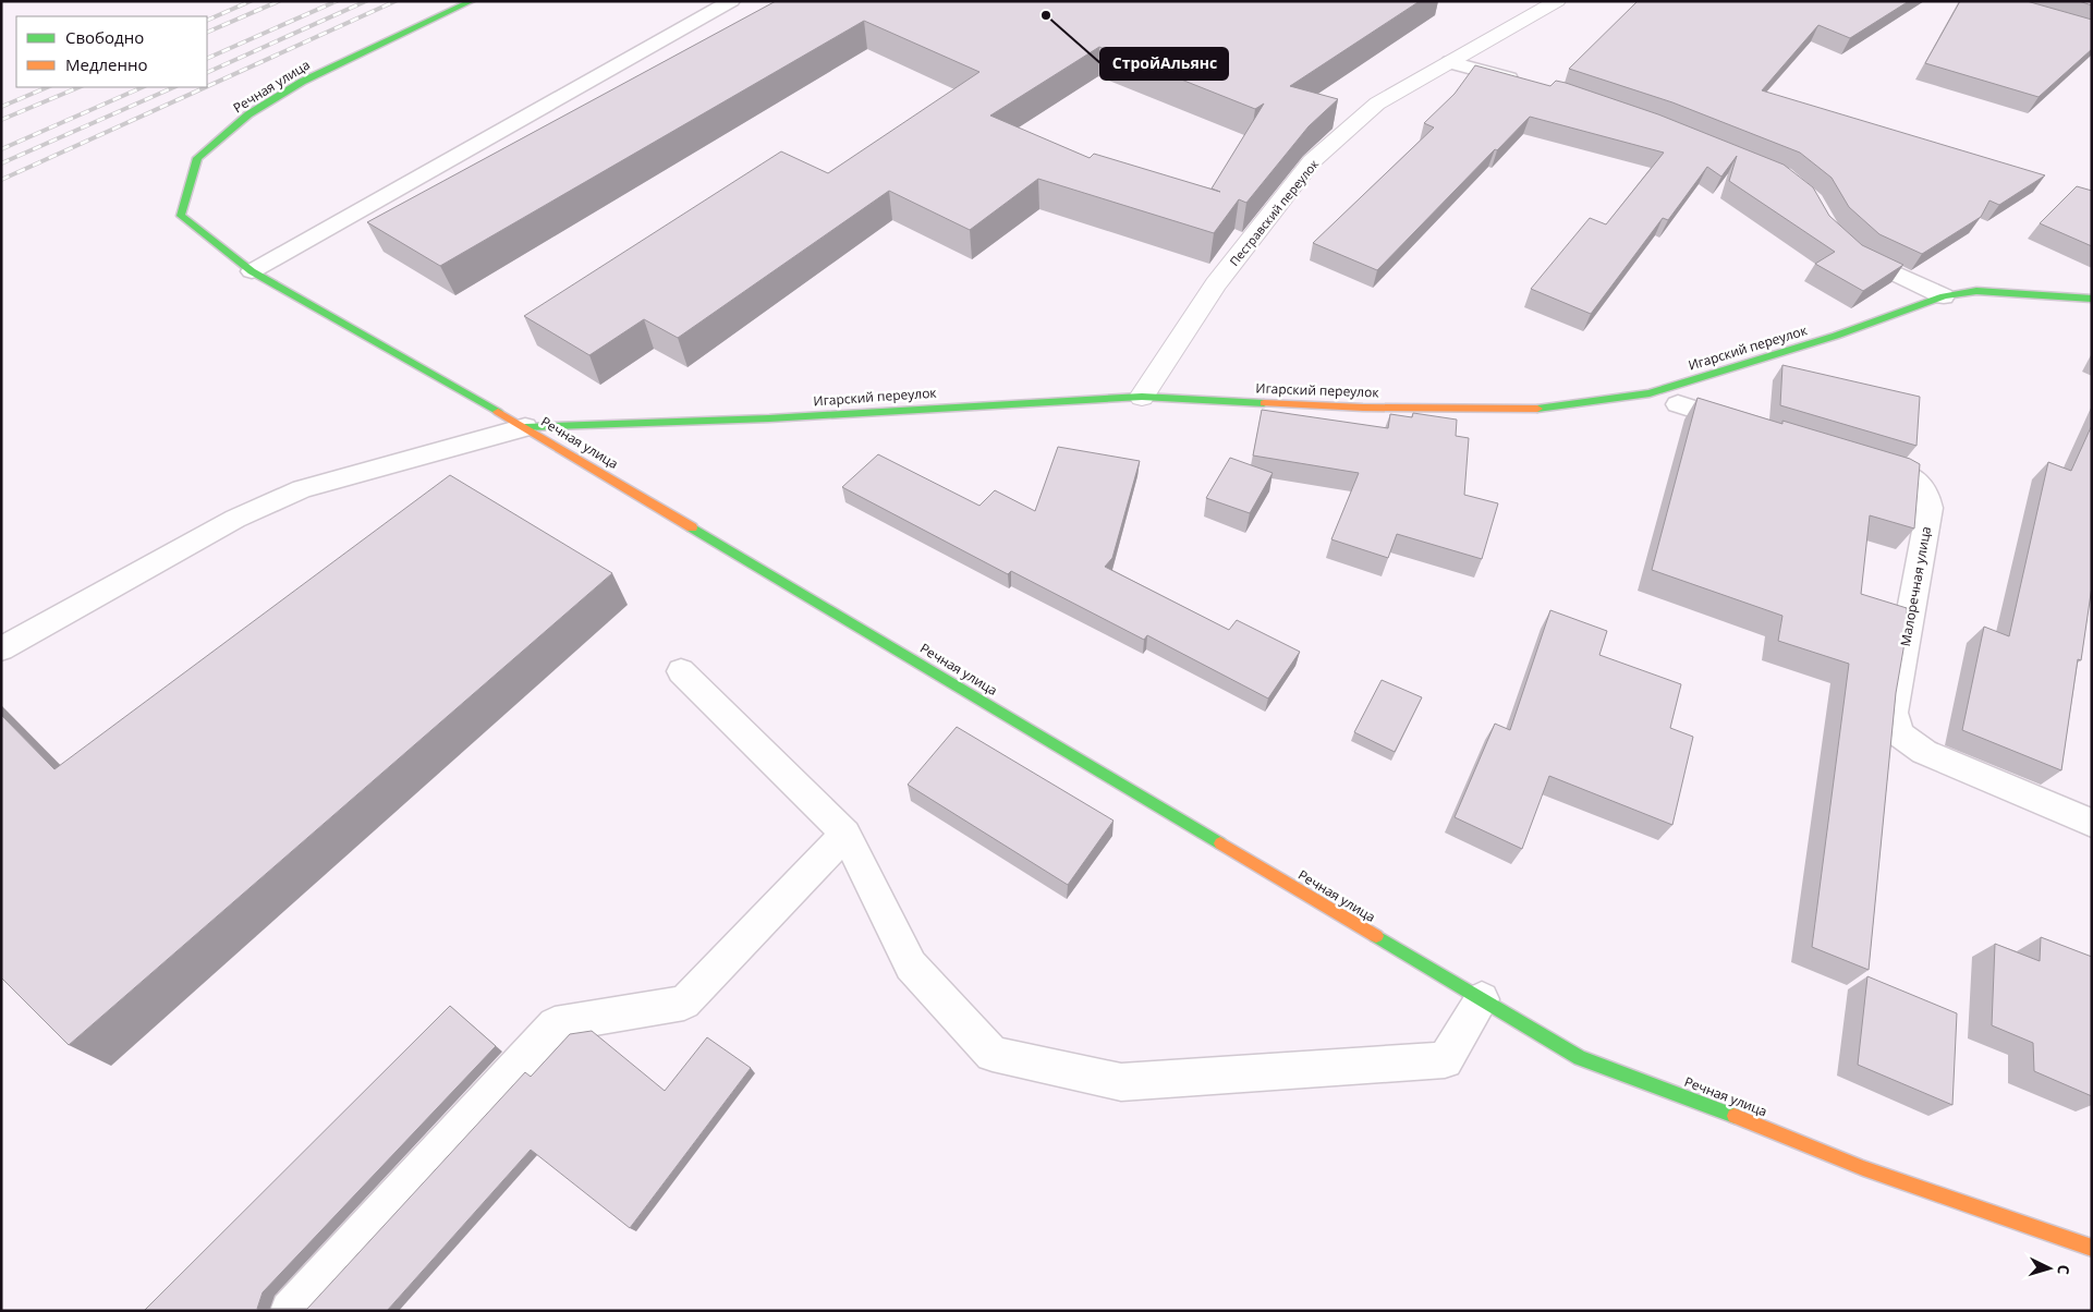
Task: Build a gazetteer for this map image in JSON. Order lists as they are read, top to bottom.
{
  "streets": {
    "street": ["Речная улица", "Пестравский переулок", "Игарский переулок"],
    "lane": ["Малоречная улица"]
  },
  "crossings": [
    ["Речная улица", "Игарский переулок"],
    ["Пестравский переулок", "Игарский переулок"]
  ],
  "places": ["СтройАльянс"],
  "legend": ["Свободно", "Медленно"],
  "north": "right"
}
